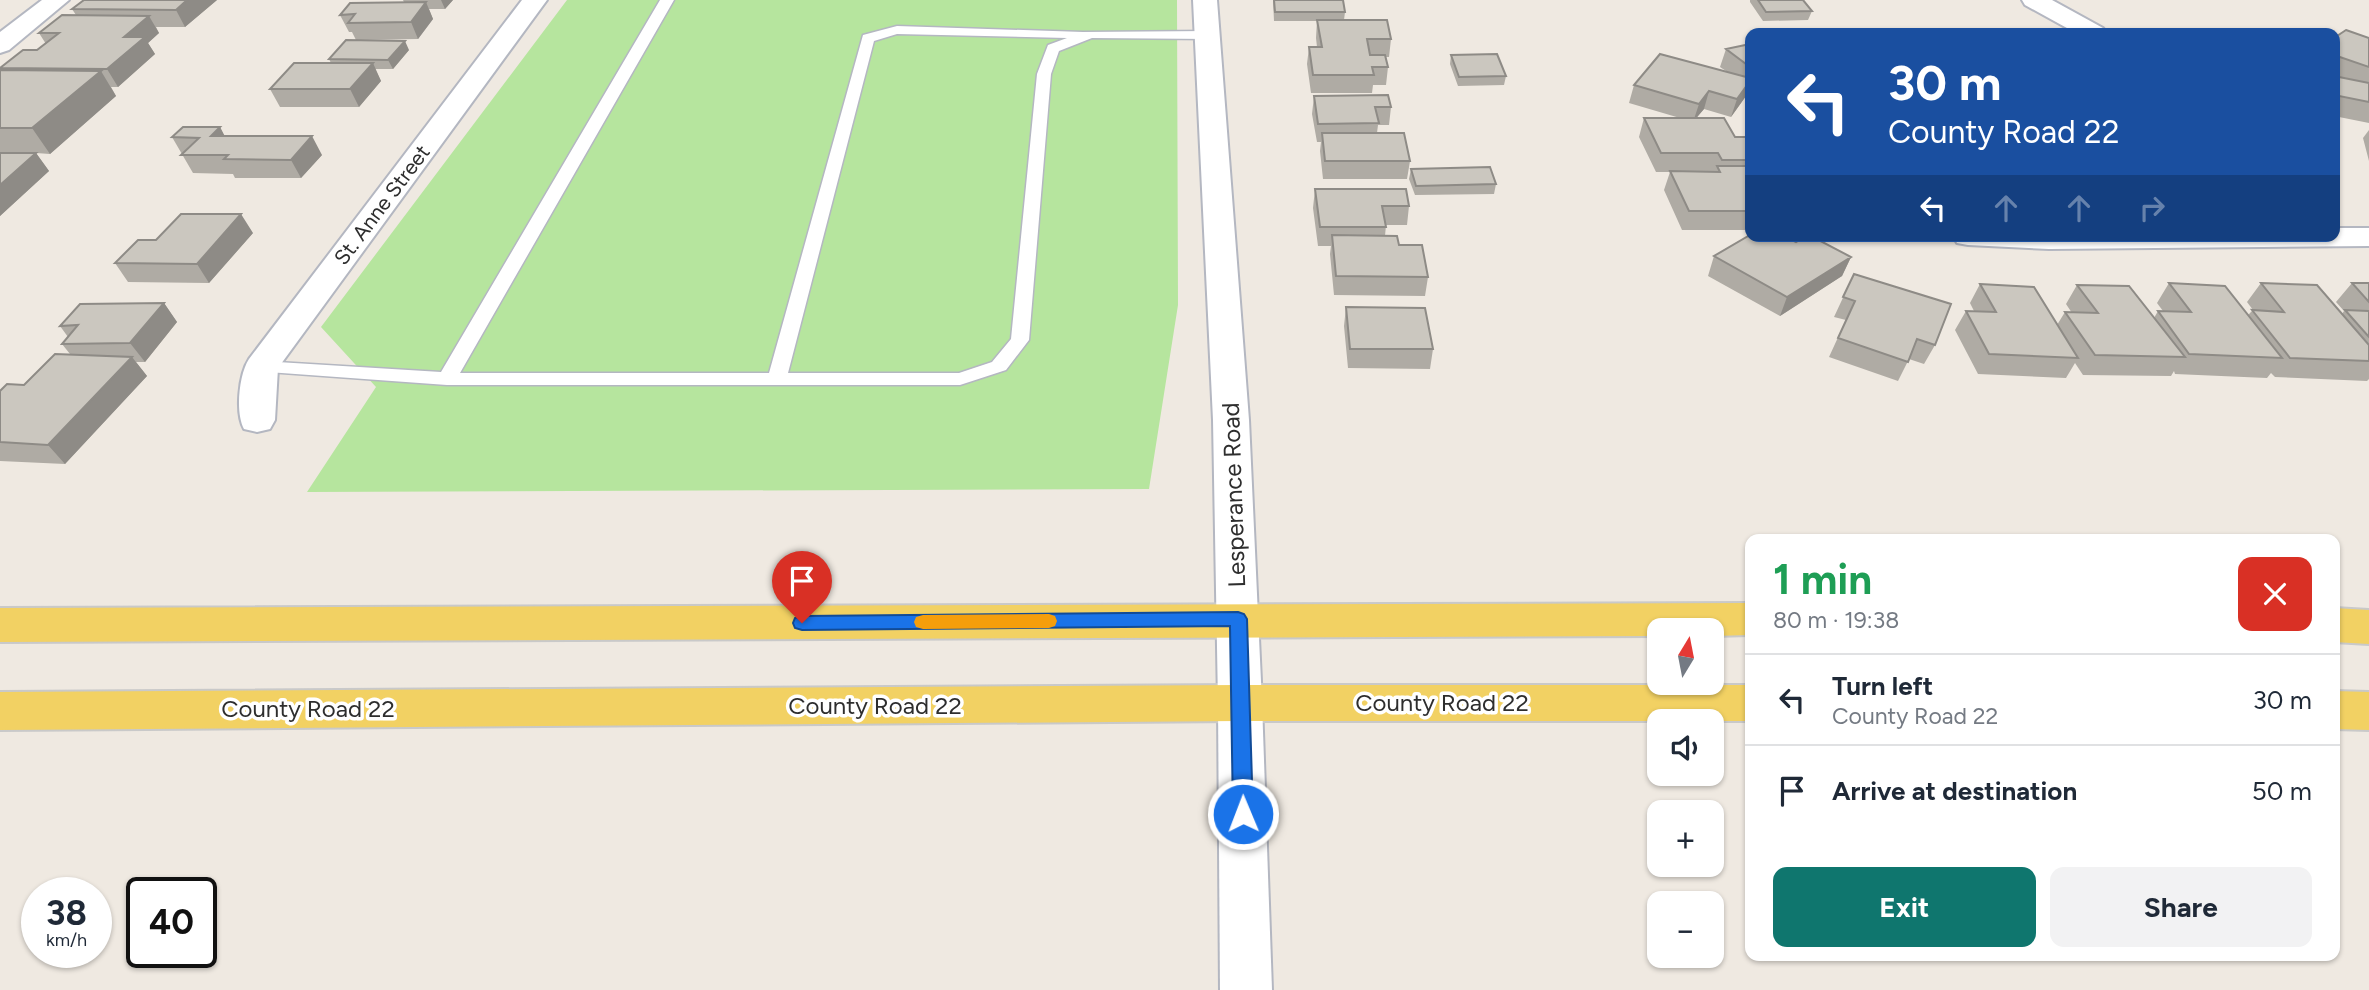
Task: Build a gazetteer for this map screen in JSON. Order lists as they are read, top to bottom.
{
  "streets": {
    "main road": ["County Road 22"],
    "street": ["St. Anne Street", "Lesperance Road"]
  },
  "crossings": [
    ["Lesperance Road", "County Road 22"]
  ],
  "north": "top",
  "page": {
    "turn": ["30 m", "County Road 22"],
    "heading": ["1 min", "80 m · 19:38"],
    "map_buttons": ["+", "−"],
    "list": [
      {
        "name": "Turn left",
        "note": "County Road 22",
        "value": "30 m"
      },
      {
        "name": "Arrive at destination",
        "value": "50 m"
      }
    ],
    "buttons": ["Exit", "Share"],
    "speed": "38 km/h",
    "limit": "40"
  }
}
